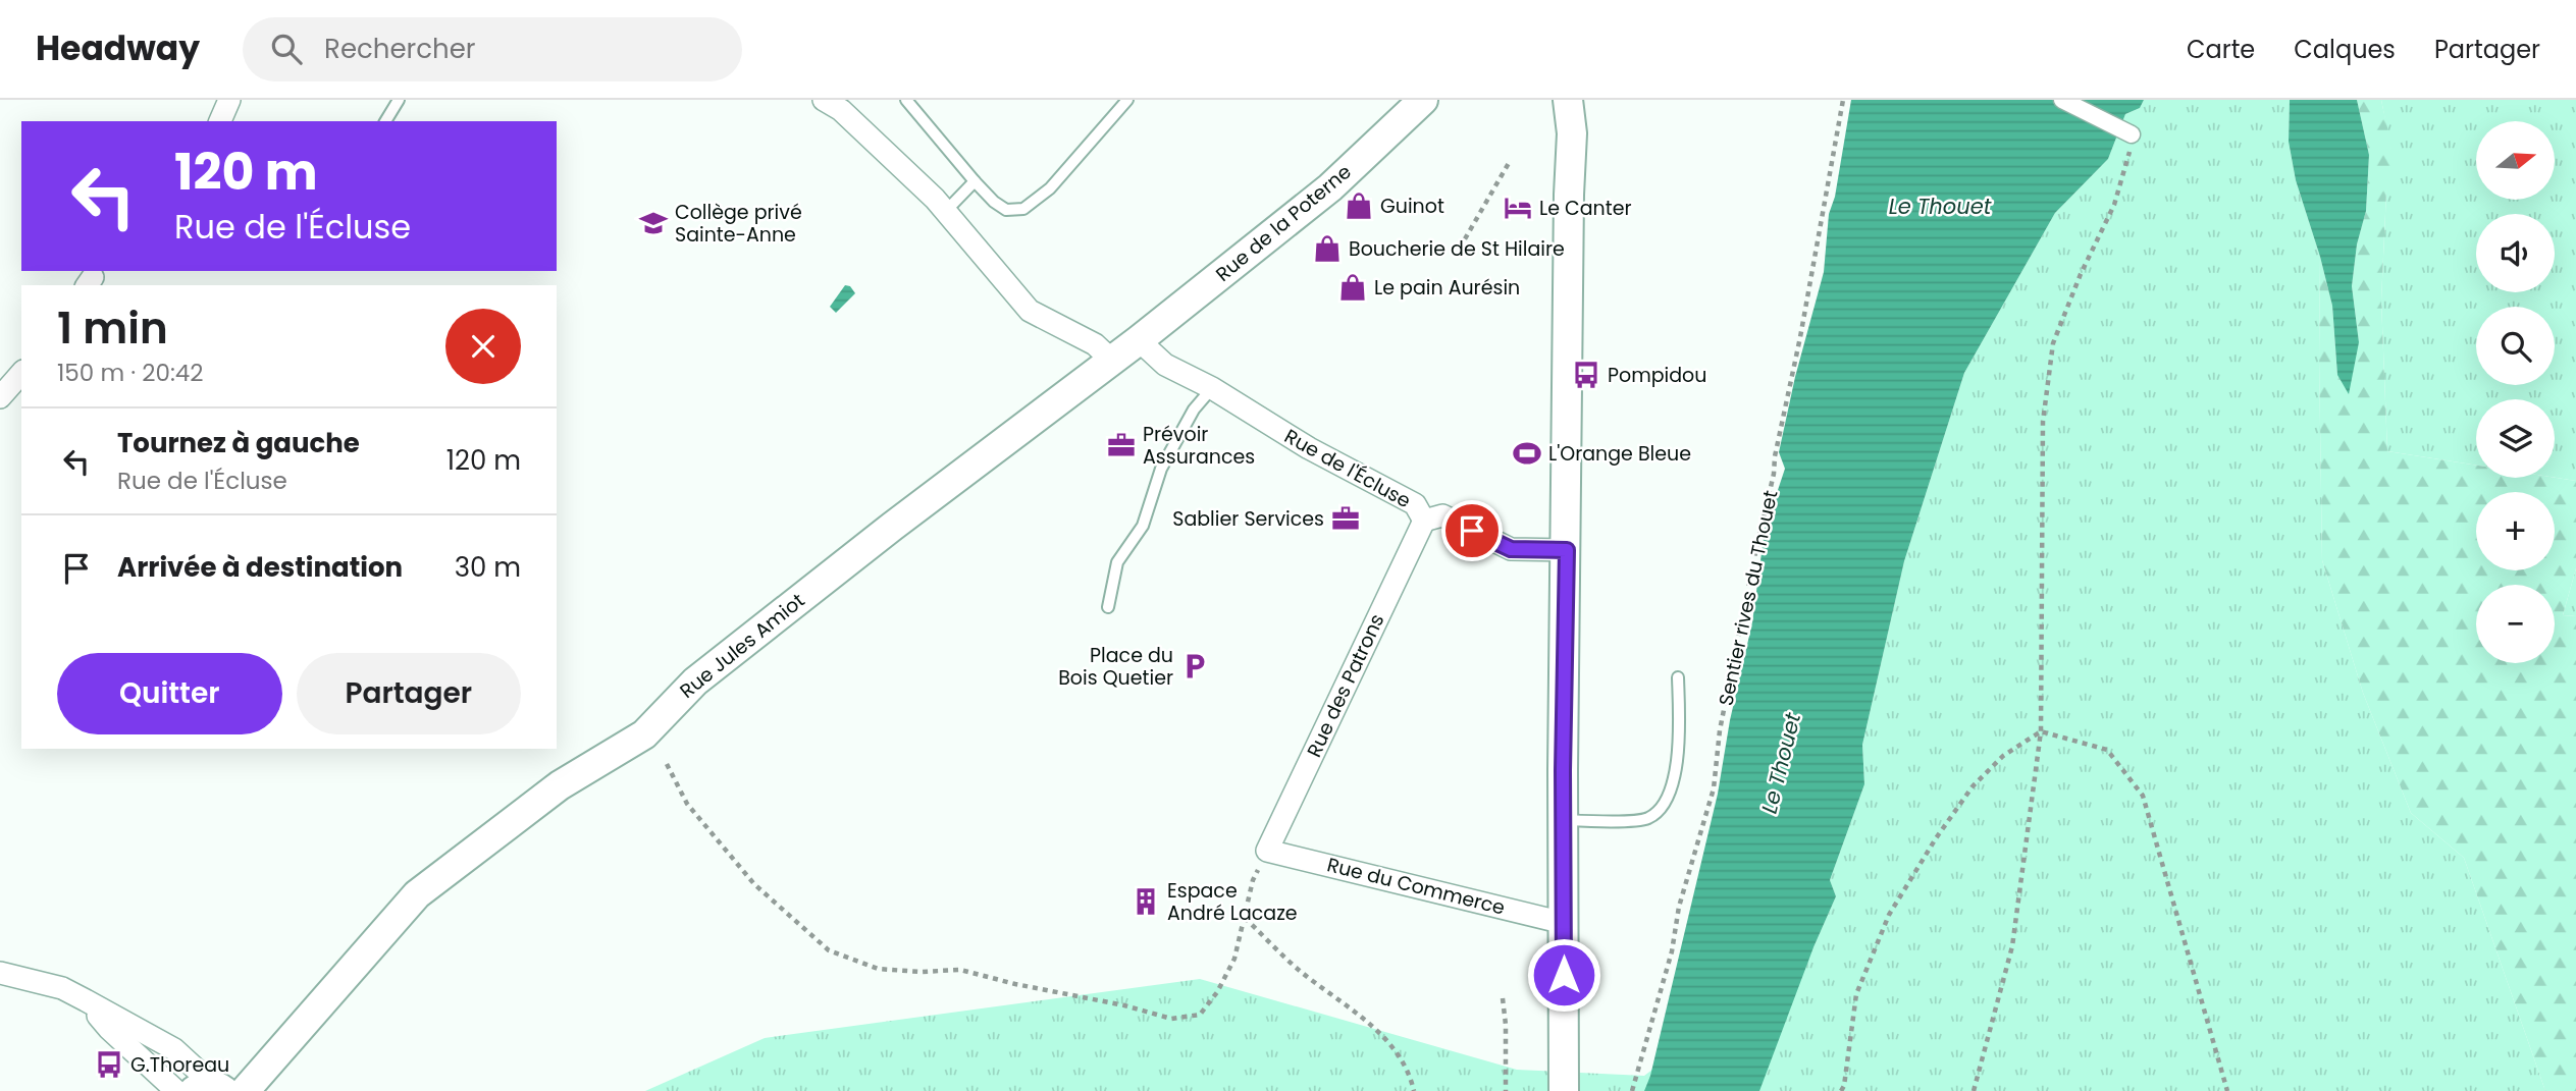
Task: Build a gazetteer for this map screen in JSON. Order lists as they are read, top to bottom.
{
  "streets": {
    "main road": ["Rue de la Poterne", "Rue Jules Amiot"],
    "street": ["Rue de l'Écluse", "Rue des Patrons", "Rue du Commerce"],
    "path": ["Sentier rives du Thouet"]
  },
  "crossings": [
    ["Rue de la Poterne", "Rue de l'Écluse"],
    ["Rue de la Poterne", "Rue Jules Amiot"],
    ["Rue de l'Écluse", "Rue Jules Amiot"],
    ["Rue de l'Écluse", "Rue des Patrons"],
    ["Rue des Patrons", "Rue du Commerce"]
  ],
  "water": ["Le Thouet"],
  "places": {
    "shop": ["Guinot", "Boucherie de St Hilaire", "Le pain Aurésin"],
    "hotel": ["Le Canter"],
    "school or university": ["Collège privé Sainte-Anne"],
    "bus stop": ["Pompidou", "G.Thoreau"],
    "office": ["Prévoir Assurances", "Sablier Services"],
    "sports": ["L'Orange Bleue"],
    "parking": ["Place du Bois Quetier"],
    "building": ["Espace André Lacaze"]
  },
  "north": "right",
  "page": {
    "header": "Headway",
    "search": "Rechercher",
    "nav": ["Carte", "Calques", "Partager"],
    "map_buttons": ["+", "−"],
    "turn": ["120 m", "Rue de l'Écluse"],
    "heading": ["1 min", "150 m · 20:42"],
    "list": [
      {
        "name": "Tournez à gauche",
        "note": "Rue de l'Écluse",
        "value": "120 m"
      },
      {
        "name": "Arrivée à destination",
        "value": "30 m"
      }
    ],
    "buttons": ["Quitter", "Partager"]
  }
}
